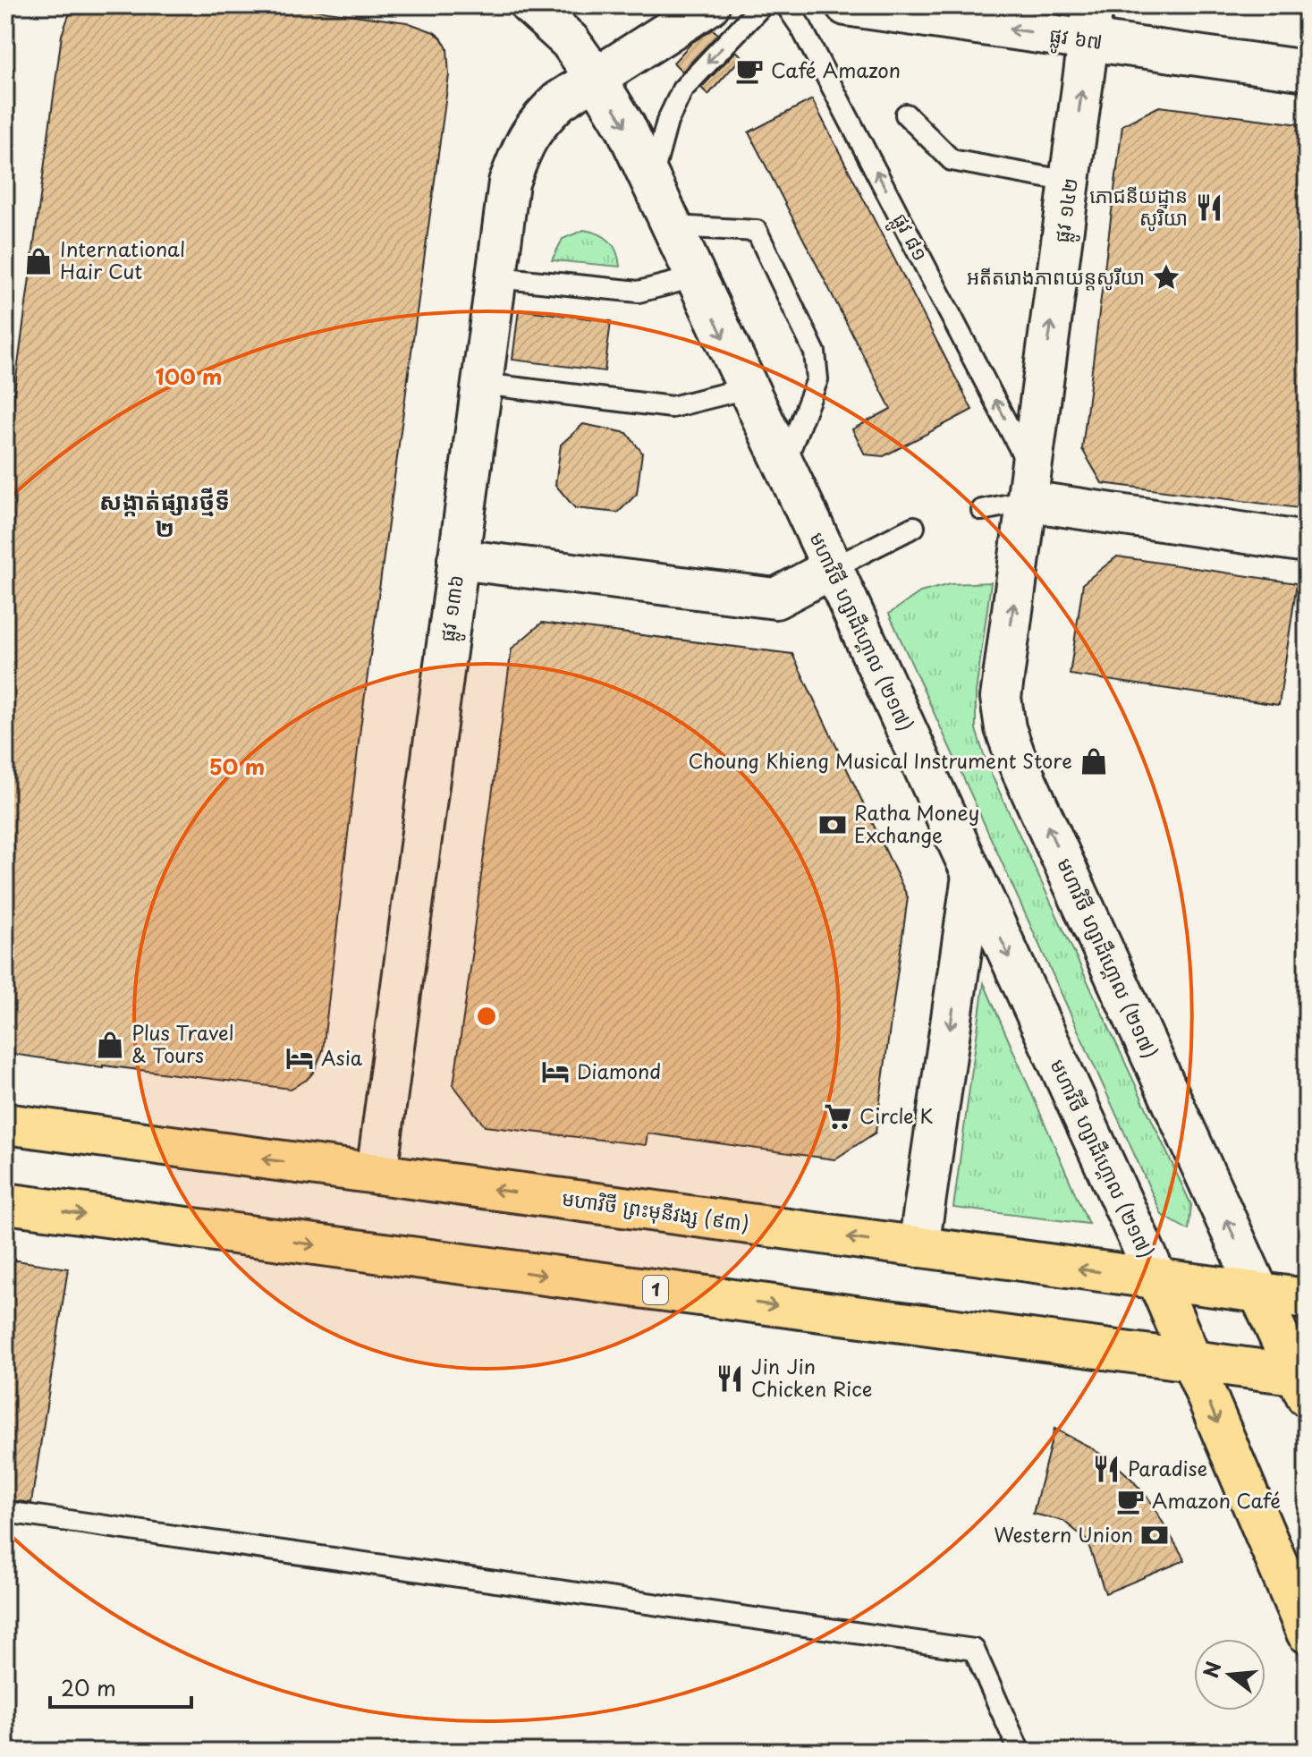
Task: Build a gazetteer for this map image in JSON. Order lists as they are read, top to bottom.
{
  "streets": {
    "main road": ["មហាវិថី ហ្សាដឹហ្គោល (២១៧)", "មហាវិថី ព្រះមុនីវង្ស (៩៣)", "1"],
    "street": [
      "ផ្លូវ ៦៧",
      "ផ្លូវ ១៤២",
      "ផ្លូវ ១៣៦",
      "មហាវិថី ហ្សាដឺហ្គោល (២១៧)"
    ],
    "lane": ["ផ្លូវ ៨១"]
  },
  "crossings": [
    ["ផ្លូវ ៦៧", "ផ្លូវ ១៤២"],
    ["ផ្លូវ ១៤២", "ផ្លូវ ៨១"],
    ["ផ្លូវ ១៤២", "មហាវិថី ហ្សាដឹហ្គោល (២១៧)"],
    ["ផ្លូវ ៨១", "មហាវិថី ហ្សាដឹហ្គោល (២១៧)"],
    ["ផ្លូវ ១៣៦", "មហាវិថី ហ្សាដឺហ្គោល (២១៧)"],
    ["ផ្លូវ ១៣៦", "មហាវិថី ព្រះមុនីវង្ស (៩៣)"],
    ["មហាវិថី ហ្សាដឺហ្គោល (២១៧)", "មហាវិថី ព្រះមុនីវង្ស (៩៣)"],
    ["មហាវិថី ហ្សាដឹហ្គោល (២១៧)", "មហាវិថី ព្រះមុនីវង្ស (៩៣)"],
    ["មហាវិថី ហ្សាដឹហ្គោល (២១៧)", "1"]
  ],
  "one_way": [
    "ផ្លូវ ៦៧",
    "ផ្លូវ ១៤២",
    "ផ្លូវ ៨១",
    "មហាវិថី ហ្សាដឺហ្គោល (២១៧)"
  ],
  "districts": ["សង្កាត់ផ្សារថ្មីទី ២"],
  "places": {
    "cafe": ["Café Amazon", "Amazon Café"],
    "restaurant": ["ភោជនីយដ្ឋាន សូរិយា", "Jin Jin Chicken Rice", "Paradise"],
    "shop": ["International Hair Cut", "Choung Khieng Musical Instrument Store", "Plus Travel & Tours"],
    "place": ["អតីតរោងភាពយន្តសូរីយា"],
    "bank": ["Ratha Money Exchange", "Western Union"],
    "hotel": ["Asia", "Diamond"],
    "supermarket": ["Circle K"]
  },
  "scale_bar": "20 m",
  "north": "left",
  "rings": ["100 m", "50 m"]
}
